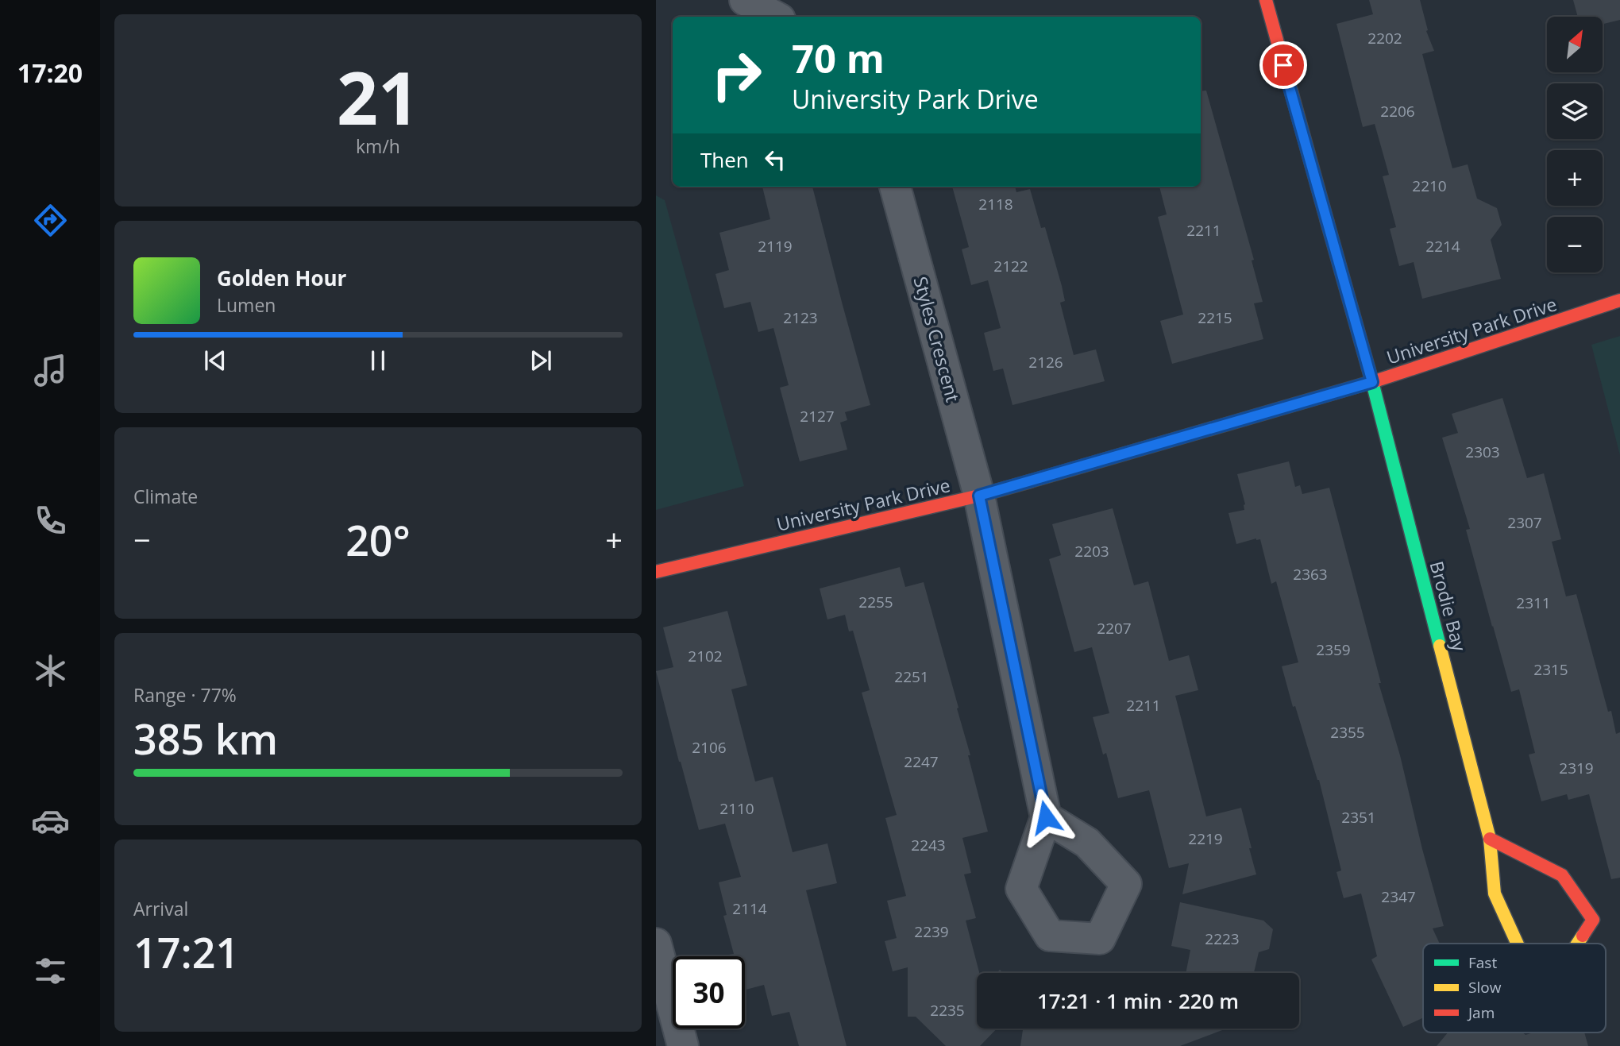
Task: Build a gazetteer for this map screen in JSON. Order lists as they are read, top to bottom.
{
  "streets": {
    "street": ["University Park Drive", "Styles Crescent", "Brodie Bay"]
  },
  "crossings": [
    ["University Park Drive", "Styles Crescent"],
    ["University Park Drive", "Brodie Bay"]
  ],
  "house_numbers": [
    "2202",
    "2206",
    "2210",
    "2118",
    "2211",
    "2119",
    "2214",
    "2122",
    "2123",
    "2215",
    "2126",
    "2127",
    "2303",
    "2307",
    "2203",
    "2363",
    "2255",
    "2311",
    "2207",
    "2359",
    "2102",
    "2315",
    "2251",
    "2211",
    "2355",
    "2106",
    "2247",
    "2319",
    "2110",
    "2351",
    "2219",
    "2243",
    "2347",
    "2114",
    "2239",
    "2223",
    "2235"
  ],
  "legend": ["Fast", "Slow", "Jam"],
  "north": "top right",
  "page": {
    "tabs": "17:20",
    "tile": [
      ["21", "km/h"],
      "Climate",
      ["Range · 77%", "385 km"],
      ["Arrival", "17:21"]
    ],
    "map_buttons": ["+", "−"],
    "turn": ["70 m", "University Park Drive"],
    "then": "Then",
    "song": ["Golden Hour", "Lumen"],
    "heat": ["−", "20°", "+"],
    "limit": "30",
    "trip": "17:21 · 1 min · 220 m"
  }
}
